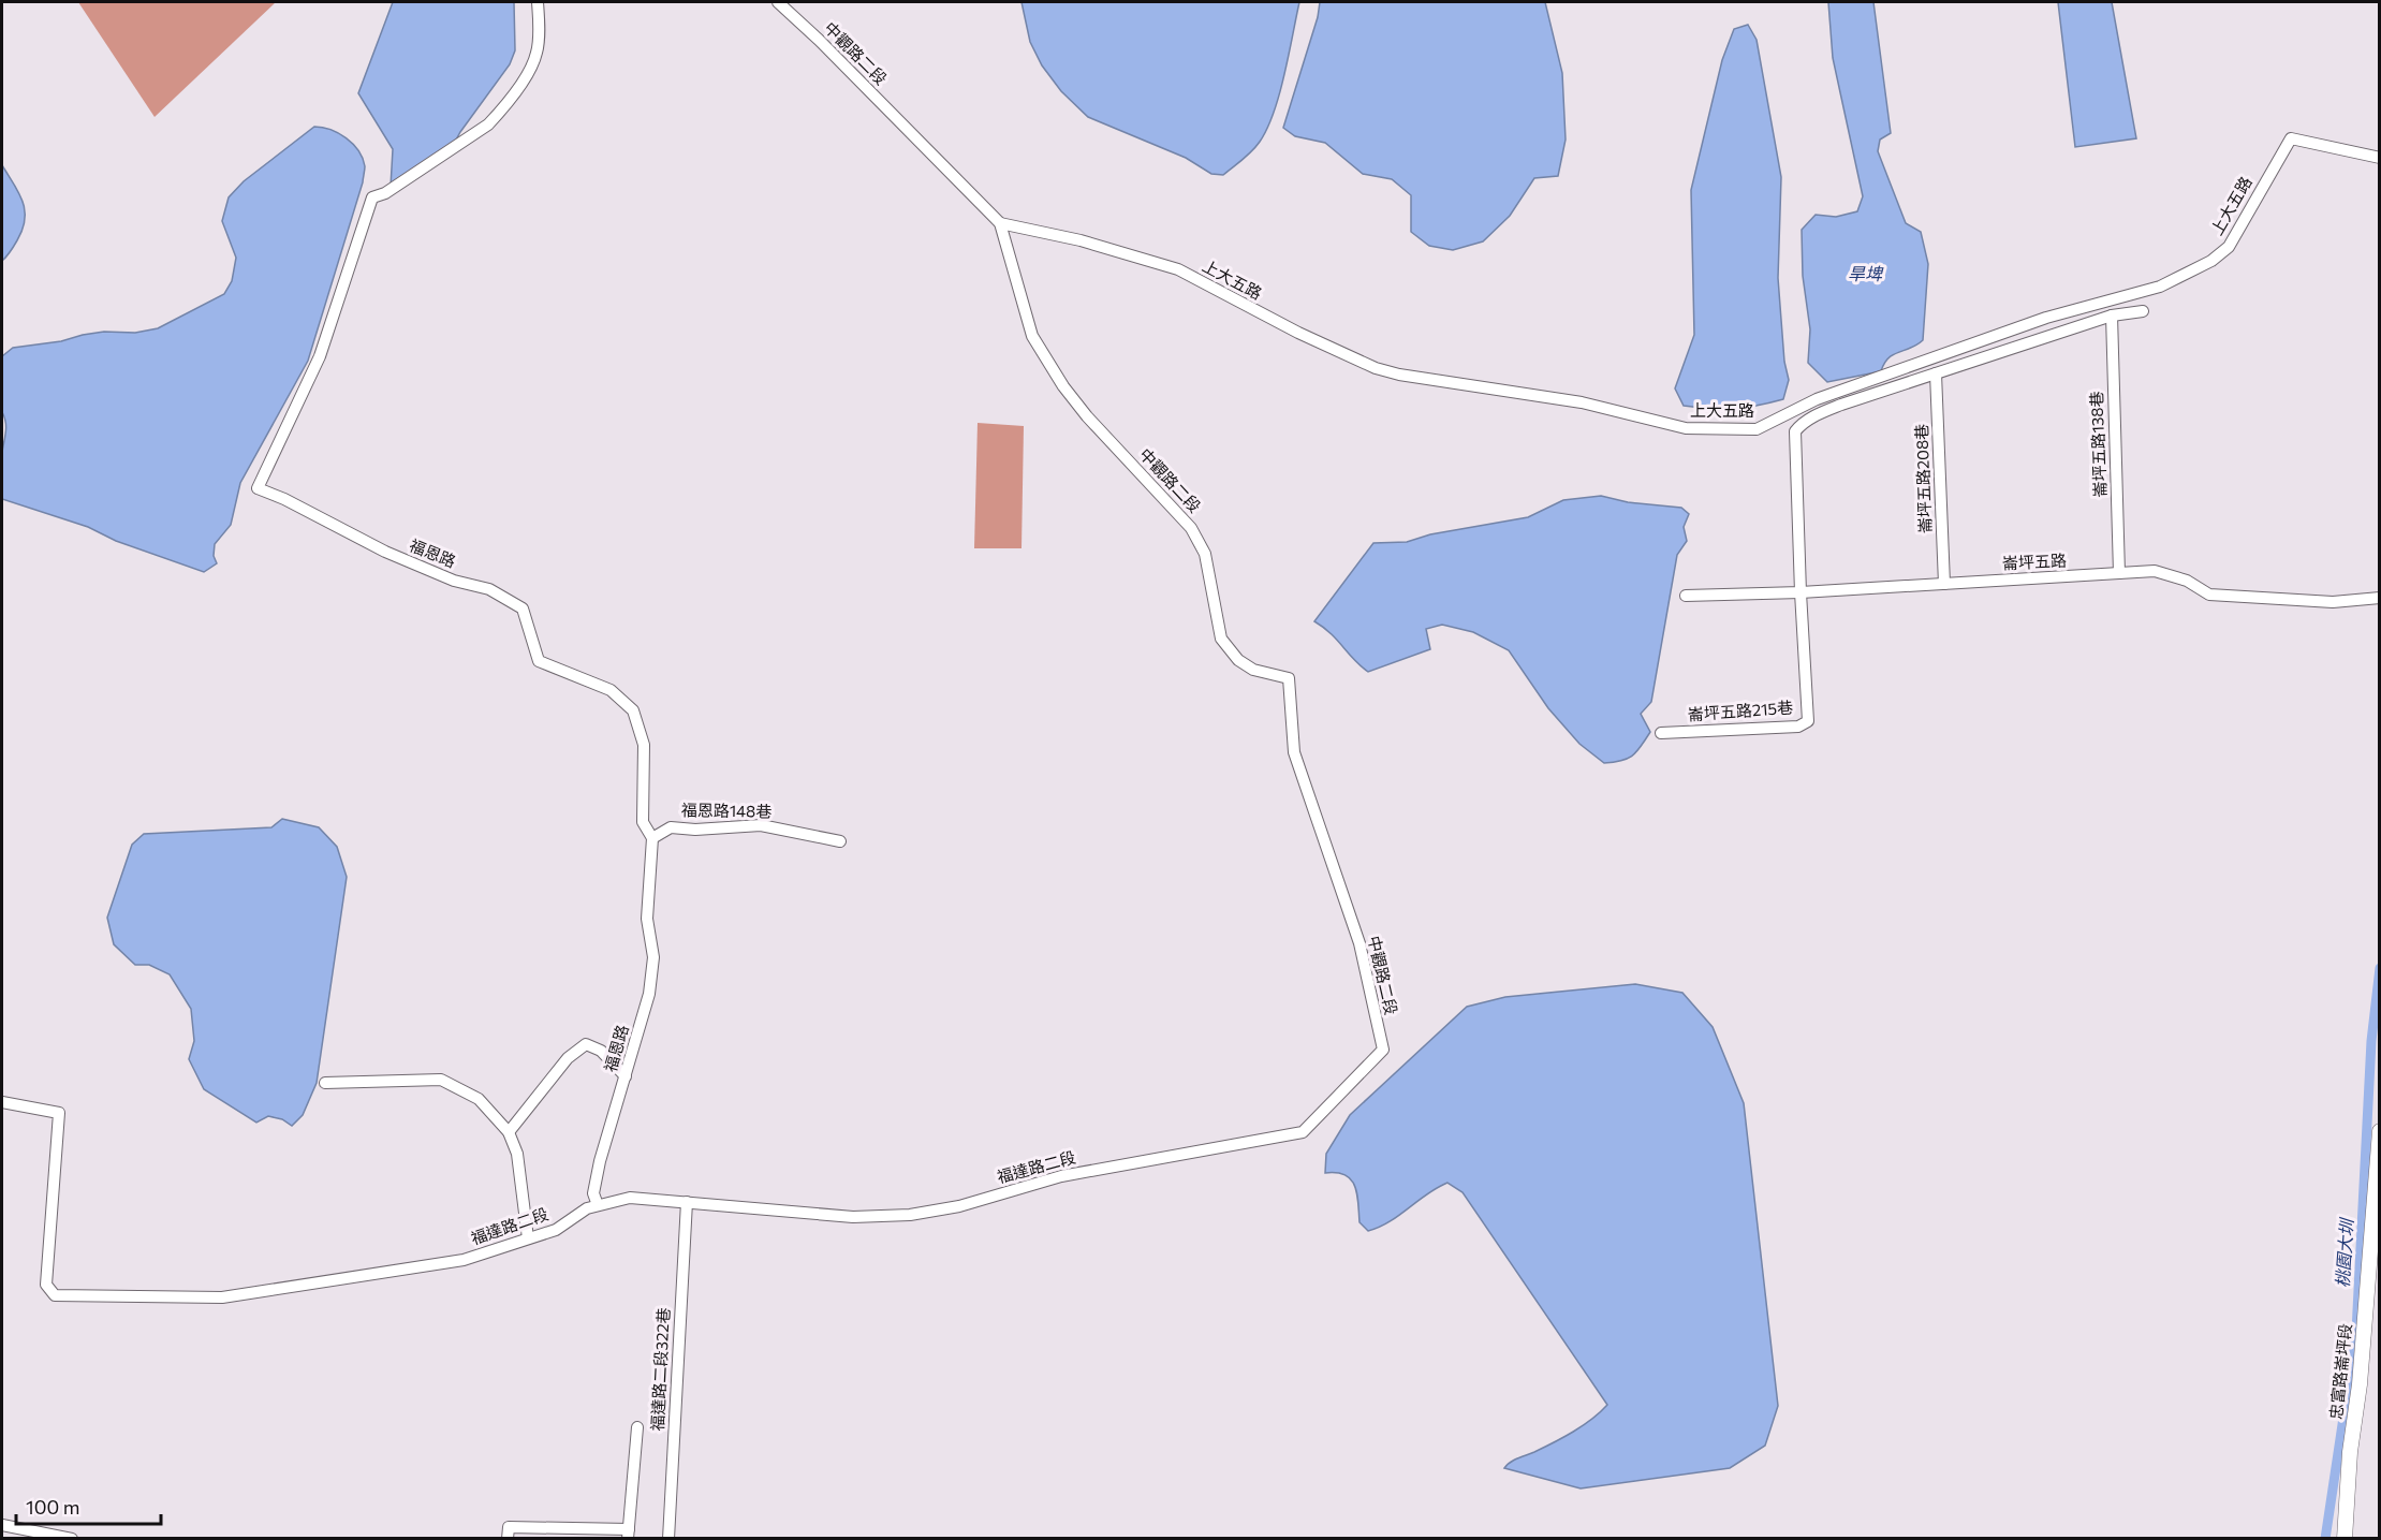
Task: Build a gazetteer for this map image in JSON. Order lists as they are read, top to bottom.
{
  "streets": {
    "street": [
      "中觀路二段",
      "上大五路",
      "崙坪五路138巷",
      "崙坪五路208巷",
      "福恩路",
      "崙坪五路",
      "崙坪五路215巷",
      "福恩路148巷",
      "福達路二段",
      "福達路二段322巷",
      "忠富路崙坪段"
    ]
  },
  "crossings": [
    ["中觀路二段", "上大五路"],
    ["中觀路二段", "福達路二段"],
    ["崙坪五路138巷", "崙坪五路"],
    ["崙坪五路208巷", "崙坪五路"],
    ["福恩路", "福恩路148巷"],
    ["福恩路", "福達路二段"],
    ["崙坪五路", "崙坪五路215巷"],
    ["福達路二段", "福達路二段322巷"]
  ],
  "water": ["旱埤", "桃園大圳"],
  "scale_bar": "100 m"
}
